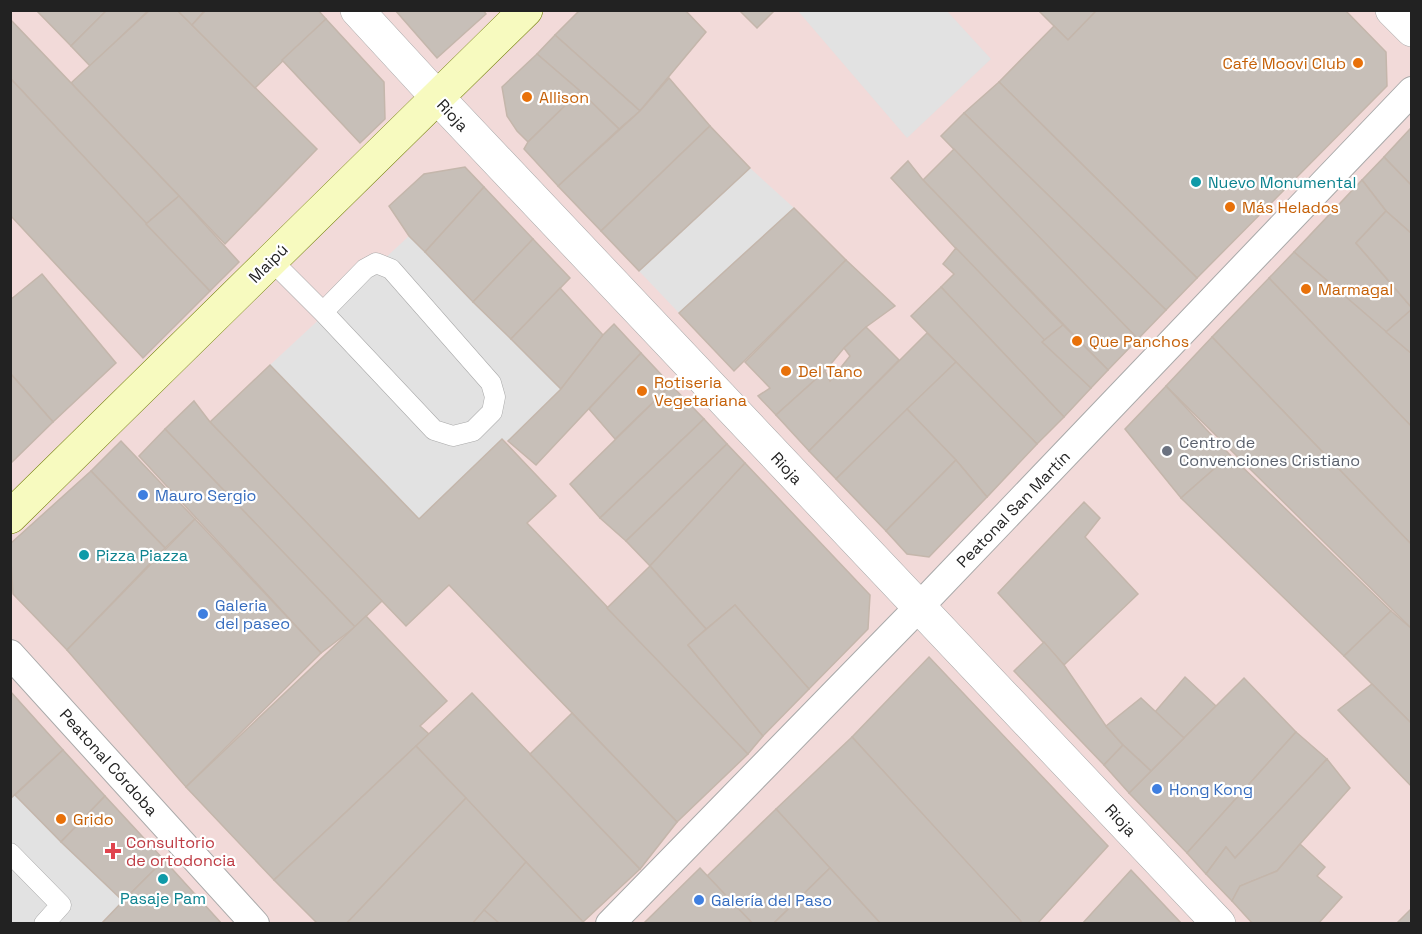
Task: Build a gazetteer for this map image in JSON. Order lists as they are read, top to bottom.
{
  "streets": {
    "main road": ["Maipú"],
    "street": ["Rioja", "Peatonal San Martín", "Peatonal Córdoba"]
  },
  "crossings": [
    ["Rioja", "Maipú"],
    ["Rioja", "Peatonal San Martín"]
  ],
  "places": {
    "other": [
      "Café Moovi Club",
      "Allison",
      "Nuevo Monumental",
      "Más Helados",
      "Marmagal",
      "Que Panchos",
      "Del Tano",
      "Rotiseria Vegetariana",
      "Centro de Convenciones Cristiano",
      "Mauro Sergio",
      "Pizza Piazza",
      "Galeria del paseo",
      "Hong Kong",
      "Grido",
      "Pasaje Pam",
      "Galería del Paso"
    ],
    "health": ["Consultorio de ortodoncia"]
  }
}
